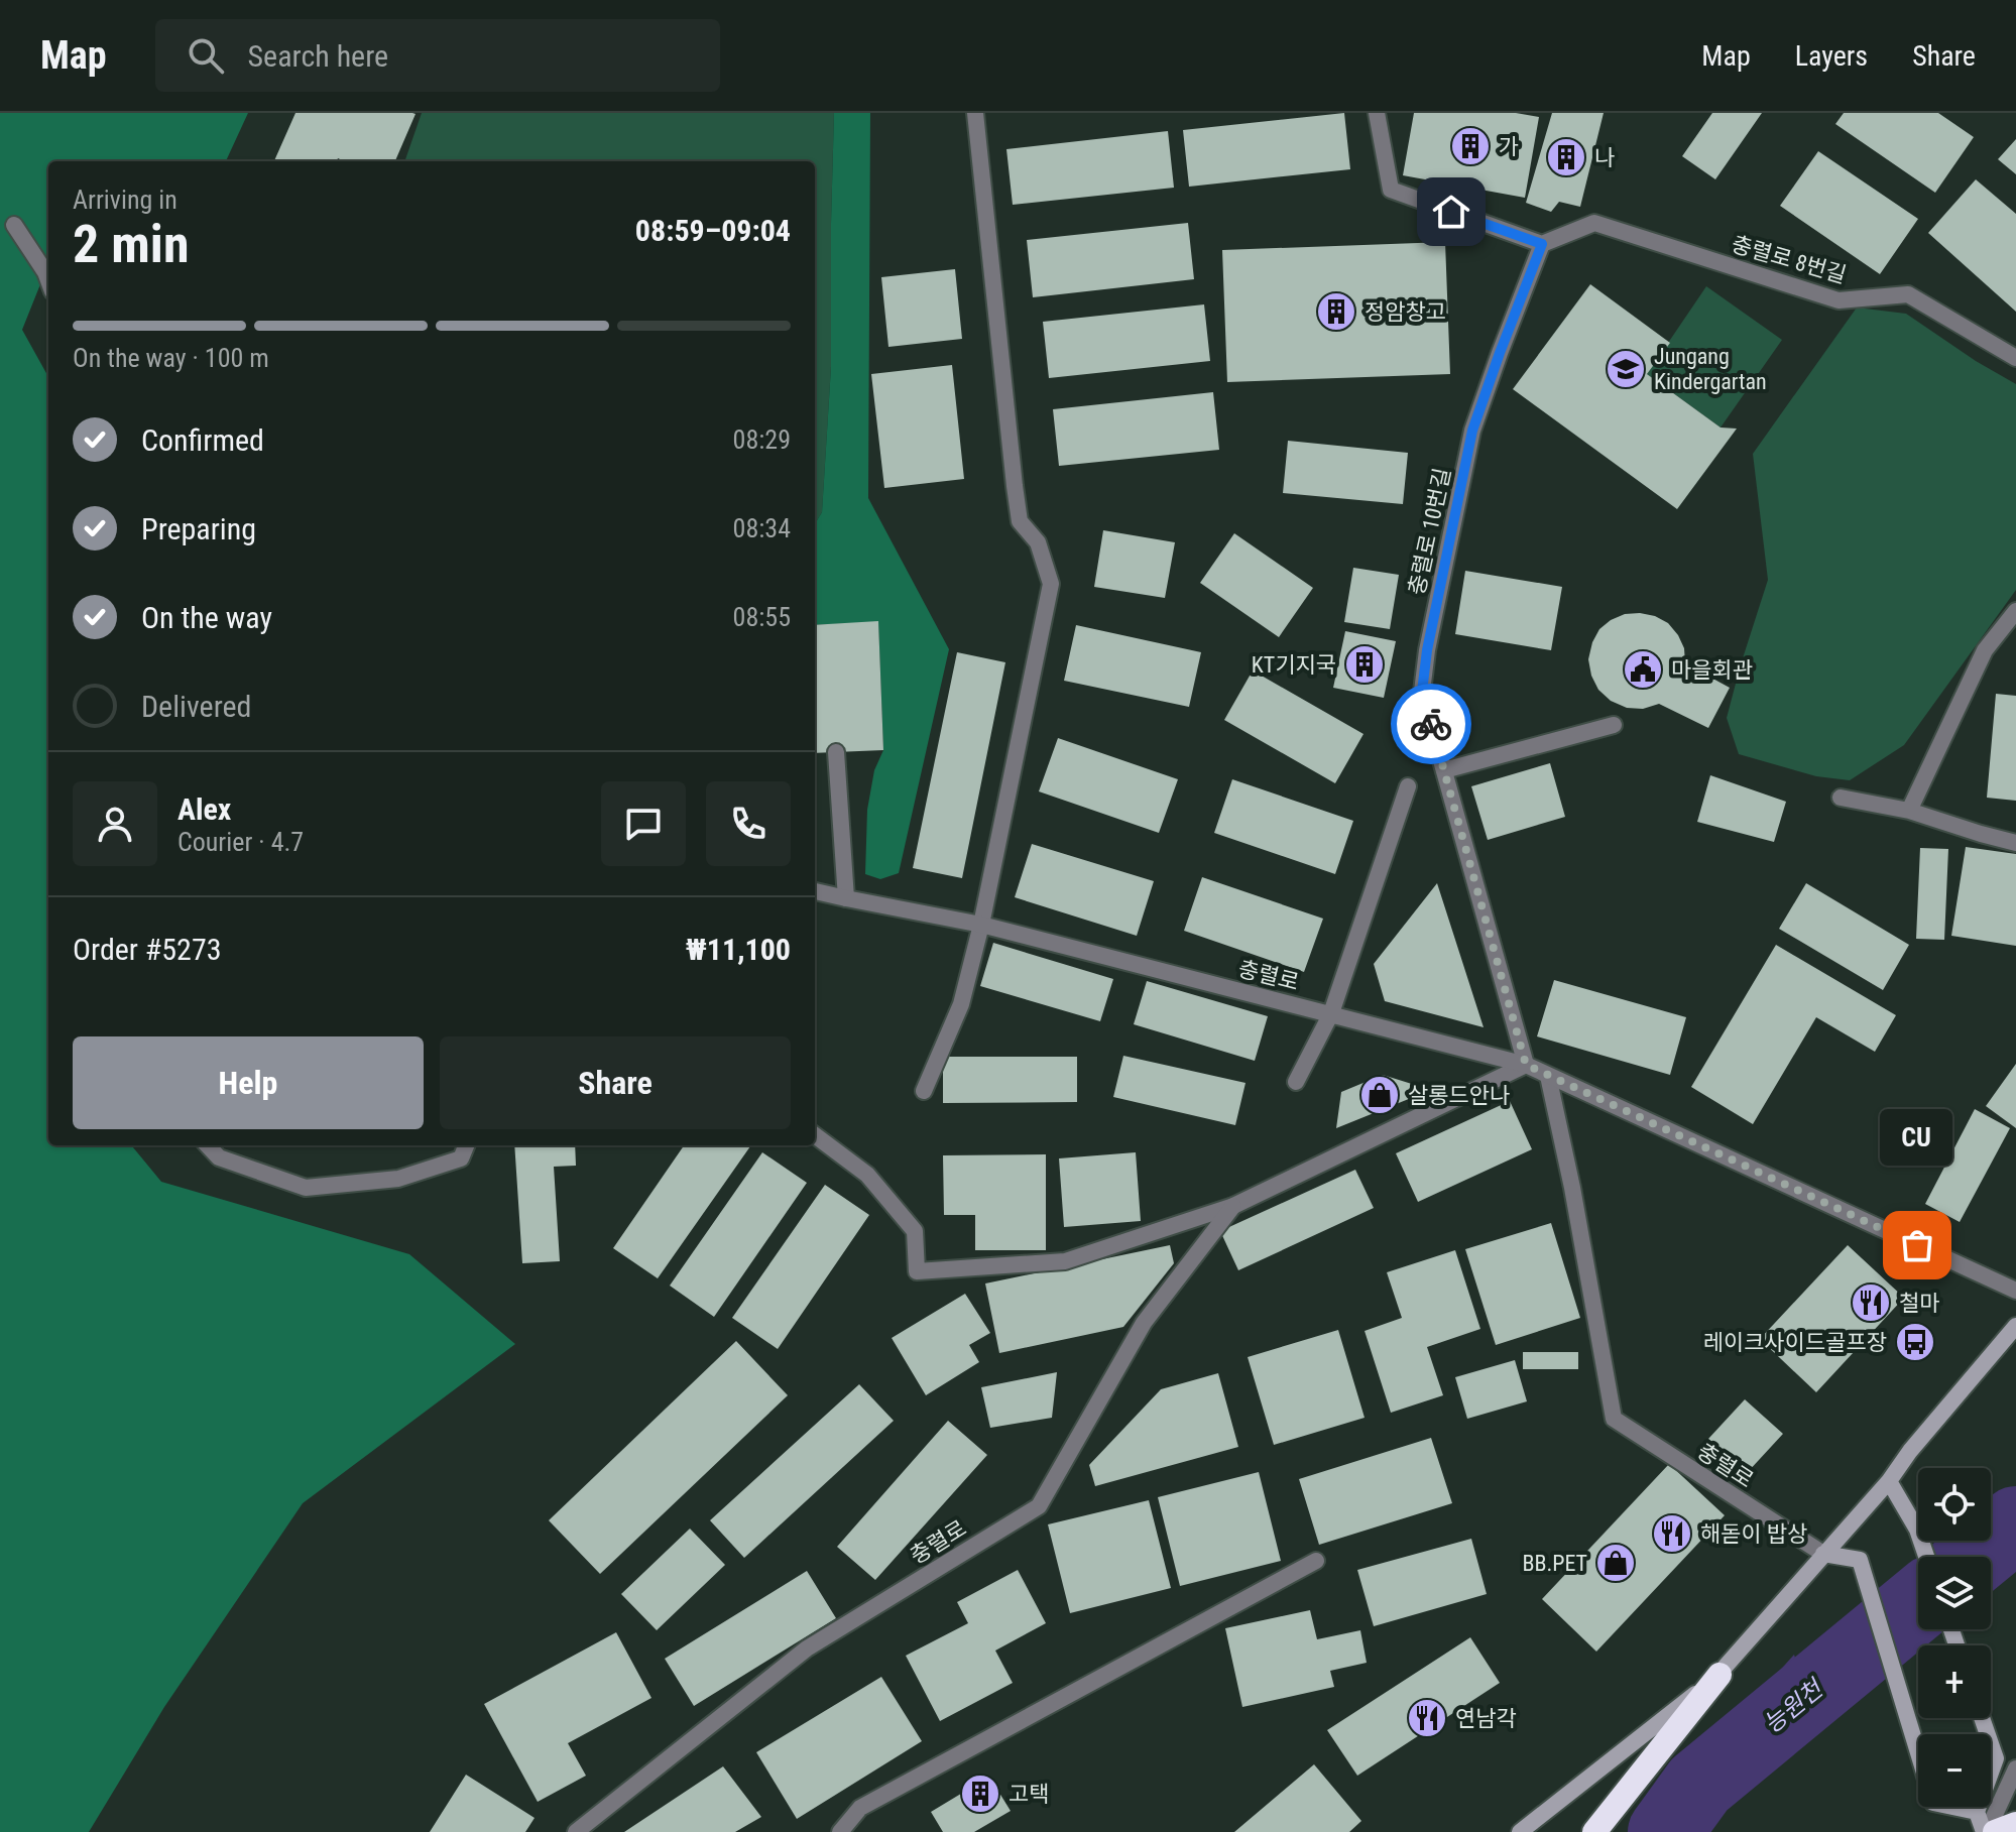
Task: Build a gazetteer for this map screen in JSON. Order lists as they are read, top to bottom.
{
  "streets": {
    "street": ["충렬로 8번길", "충렬로 10번길", "충렬로"]
  },
  "crossings": [
    ["충렬로 8번길", "충렬로 10번길"],
    ["충렬로 10번길", "충렬로"]
  ],
  "water": ["능원천"],
  "places": {
    "building": [
      "가",
      "나",
      "정암창고",
      "KT기지국",
      "고택"
    ],
    "school or university": ["Jungang Kindergartan"],
    "public building": ["마을회관"],
    "shop": ["살롱드안나", "BB.PET"],
    "other": ["CU"],
    "restaurant": ["철마", "해돋이 밥상", "연남각"],
    "bus stop": ["레이크사이드골프장"]
  },
  "page": {
    "header": "Map",
    "search": "Search here",
    "nav": ["Map", "Layers", "Share"],
    "heading": ["2 min", "Arriving in", "08:59–09:04"],
    "panel": [
      "Alex",
      "Courier · 4.7",
      "Order #5273",
      "₩11,100"
    ],
    "bar": "On the way · 100 m",
    "list": [
      ["Confirmed", "08:29"],
      ["Preparing", "08:34"],
      ["On the way", "08:55"],
      "Delivered"
    ],
    "buttons": ["Help", "Share"],
    "bubble": "CU",
    "map_buttons": ["+", "−"]
  }
}
